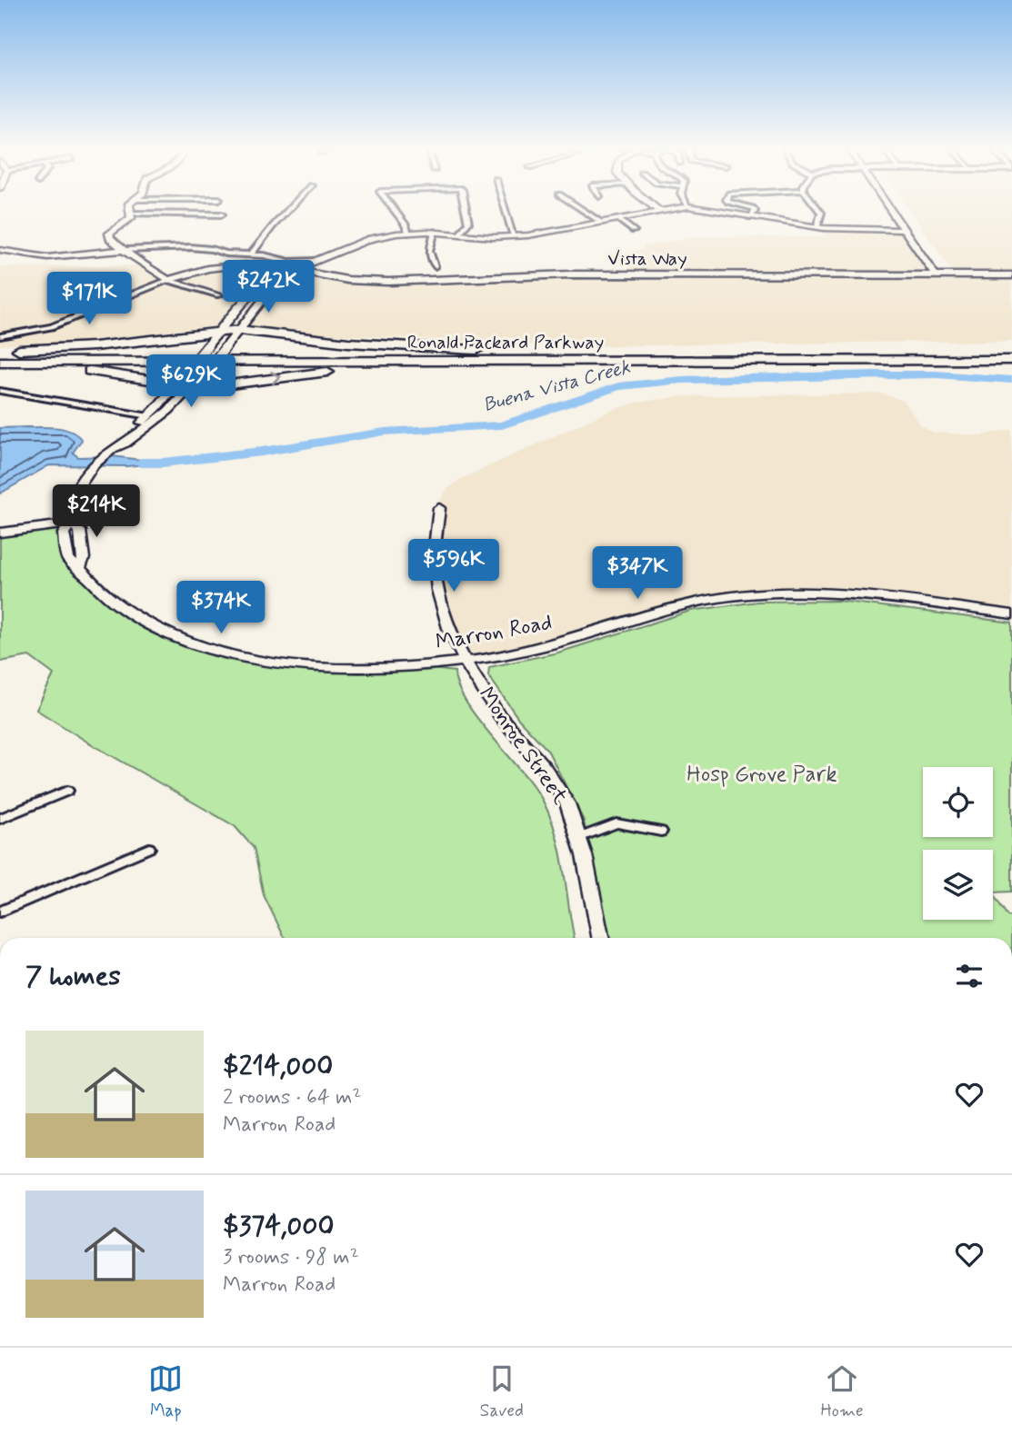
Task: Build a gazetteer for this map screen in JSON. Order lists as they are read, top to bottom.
{
  "streets": {
    "highway": ["Ronald Packard Parkway"],
    "main road": ["Vista Way", "Marron Road", "Monroe Street"]
  },
  "crossings": [
    ["Marron Road", "Monroe Street"]
  ],
  "water": ["Buena Vista Creek"],
  "parks": ["Hosp Grove Park"],
  "page": {
    "price": [
      "$242K",
      "$171K",
      "$629K",
      "$214K",
      "$596K",
      "$347K",
      "$374K"
    ],
    "heading": "7 homes",
    "list": [
      {
        "name": "$214,000",
        "note": "2 rooms · 64 m² · Marron Road"
      },
      {
        "name": "$374,000",
        "note": "3 rooms · 98 m² · Marron Road"
      }
    ],
    "tabs": ["Map", "Saved", "Home"]
  }
}
